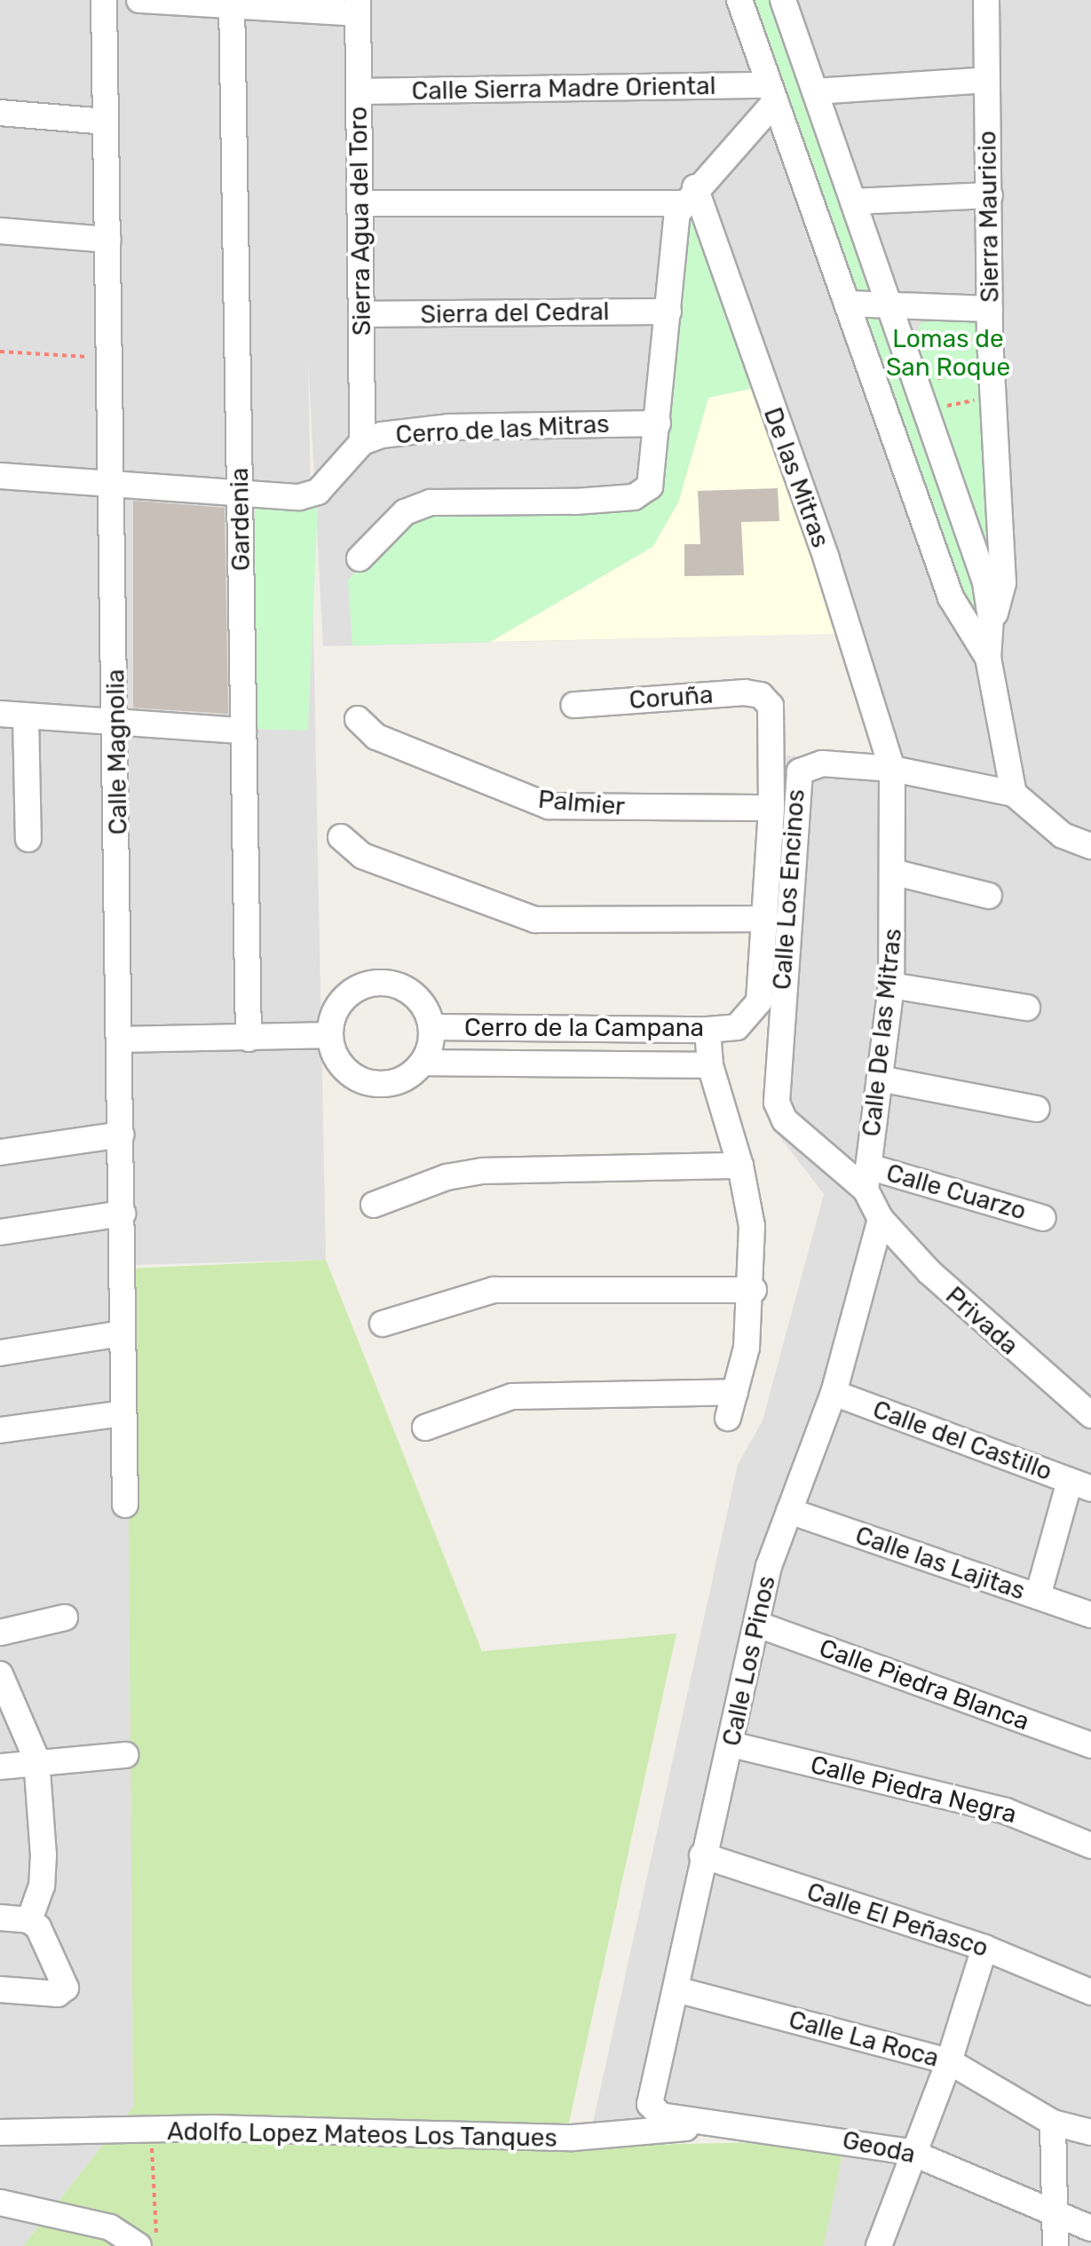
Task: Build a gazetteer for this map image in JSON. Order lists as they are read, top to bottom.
{
  "streets": {
    "street": [
      "Calle Sierra Madre Oriental",
      "Sierra Mauricio",
      "Sierra Agua del Toro",
      "Sierra del Cedral",
      "Cerro de las Mitras",
      "De las Mitras",
      "Gardenia",
      "Coruña",
      "Calle Magnolia",
      "Palmier",
      "Calle Los Encinos",
      "Cerro de la Campana",
      "Calle De las Mitras",
      "Calle Cuarzo",
      "Privada",
      "Calle del Castillo",
      "Calle las Lajitas",
      "Calle Los Pinos",
      "Calle Piedra Blanca",
      "Calle Piedra Negra",
      "Calle El Peñasco",
      "Calle La Roca",
      "Adolfo Lopez Mateos Los Tanques",
      "Geoda"
    ]
  },
  "crossings": [
    ["Calle Sierra Madre Oriental", "Sierra Agua del Toro"],
    ["Sierra Agua del Toro", "Sierra del Cedral"],
    ["Sierra Agua del Toro", "Cerro de las Mitras"],
    ["Cerro de las Mitras", "Gardenia"],
    ["Cerro de las Mitras", "Calle Magnolia"],
    ["De las Mitras", "Calle Los Encinos"],
    ["De las Mitras", "Calle De las Mitras"],
    ["Coruña", "Palmier"],
    ["Calle Los Encinos", "Calle De las Mitras"],
    ["Calle Los Encinos", "Calle Cuarzo"],
    ["Calle Los Encinos", "Privada"],
    ["Calle De las Mitras", "Calle Cuarzo"],
    ["Calle De las Mitras", "Privada"],
    ["Calle Cuarzo", "Privada"],
    ["Privada", "Calle Los Pinos"],
    ["Calle del Castillo", "Calle Los Pinos"],
    ["Calle las Lajitas", "Calle Los Pinos"],
    ["Calle Los Pinos", "Calle Piedra Blanca"],
    ["Calle Los Pinos", "Calle Piedra Negra"],
    ["Calle Los Pinos", "Calle El Peñasco"],
    ["Calle Los Pinos", "Calle La Roca"],
    ["Calle Los Pinos", "Geoda"],
    ["Adolfo Lopez Mateos Los Tanques", "Geoda"]
  ],
  "parks": ["Lomas de San Roque"]
}
